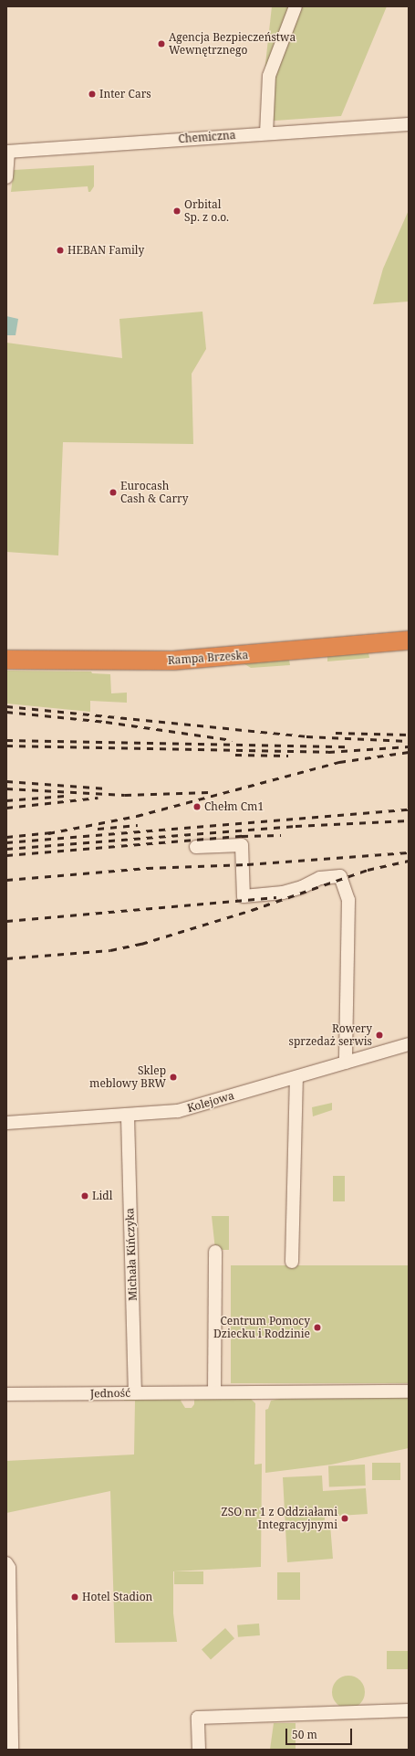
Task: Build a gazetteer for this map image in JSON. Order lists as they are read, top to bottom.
{
  "streets": {
    "highway": ["Rampa Brzeska"],
    "street": [
      "Chemiczna",
      "Kolejowa",
      "Michała Kińczyka",
      "Jedność"
    ]
  },
  "crossings": [
    ["Kolejowa", "Michała Kińczyka"],
    ["Michała Kińczyka", "Jedność"]
  ],
  "places": [
    "Agencja Bezpieczeństwa Wewnętrznego",
    "Inter Cars",
    "Orbital Sp. z o.o.",
    "HEBAN Family",
    "Eurocash Cash & Carry",
    "Chełm Cm1",
    "Rowery sprzedaż serwis",
    "Sklep meblowy BRW",
    "Lidl",
    "Centrum Pomocy Dziecku i Rodzinie",
    "ZSO nr 1 z Oddziałami Integracyjnymi",
    "Hotel Stadion"
  ],
  "scale_bar": "50 m"
}
